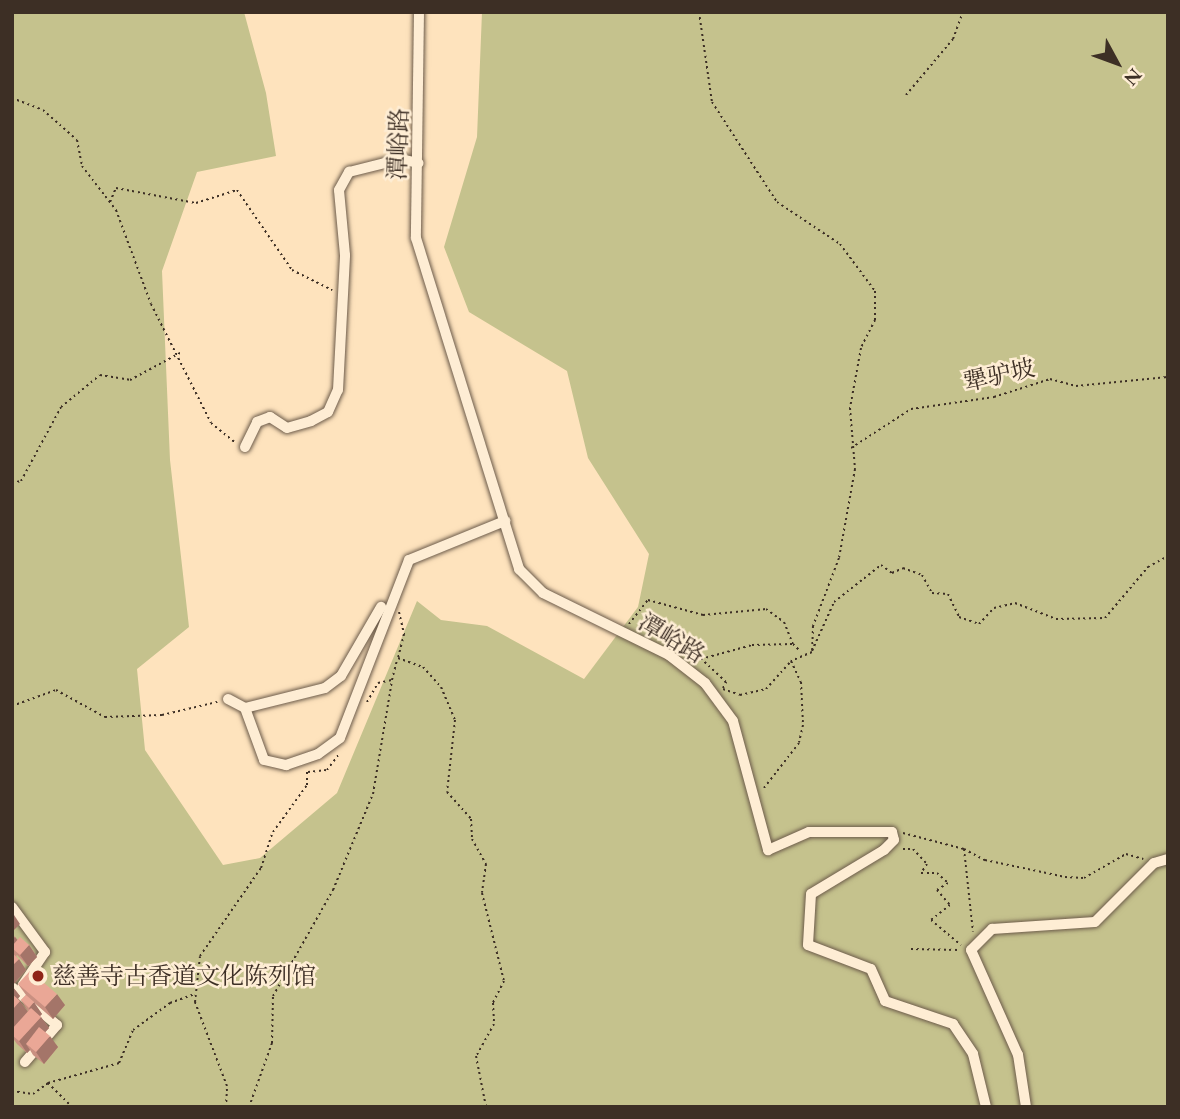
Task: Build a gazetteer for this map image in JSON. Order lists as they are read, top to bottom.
{
  "streets": {
    "street": ["潭峪路"],
    "path": ["犟驴坡"]
  },
  "places": ["慈善寺古香道文化陈列馆"],
  "north": "bottom right"
}
